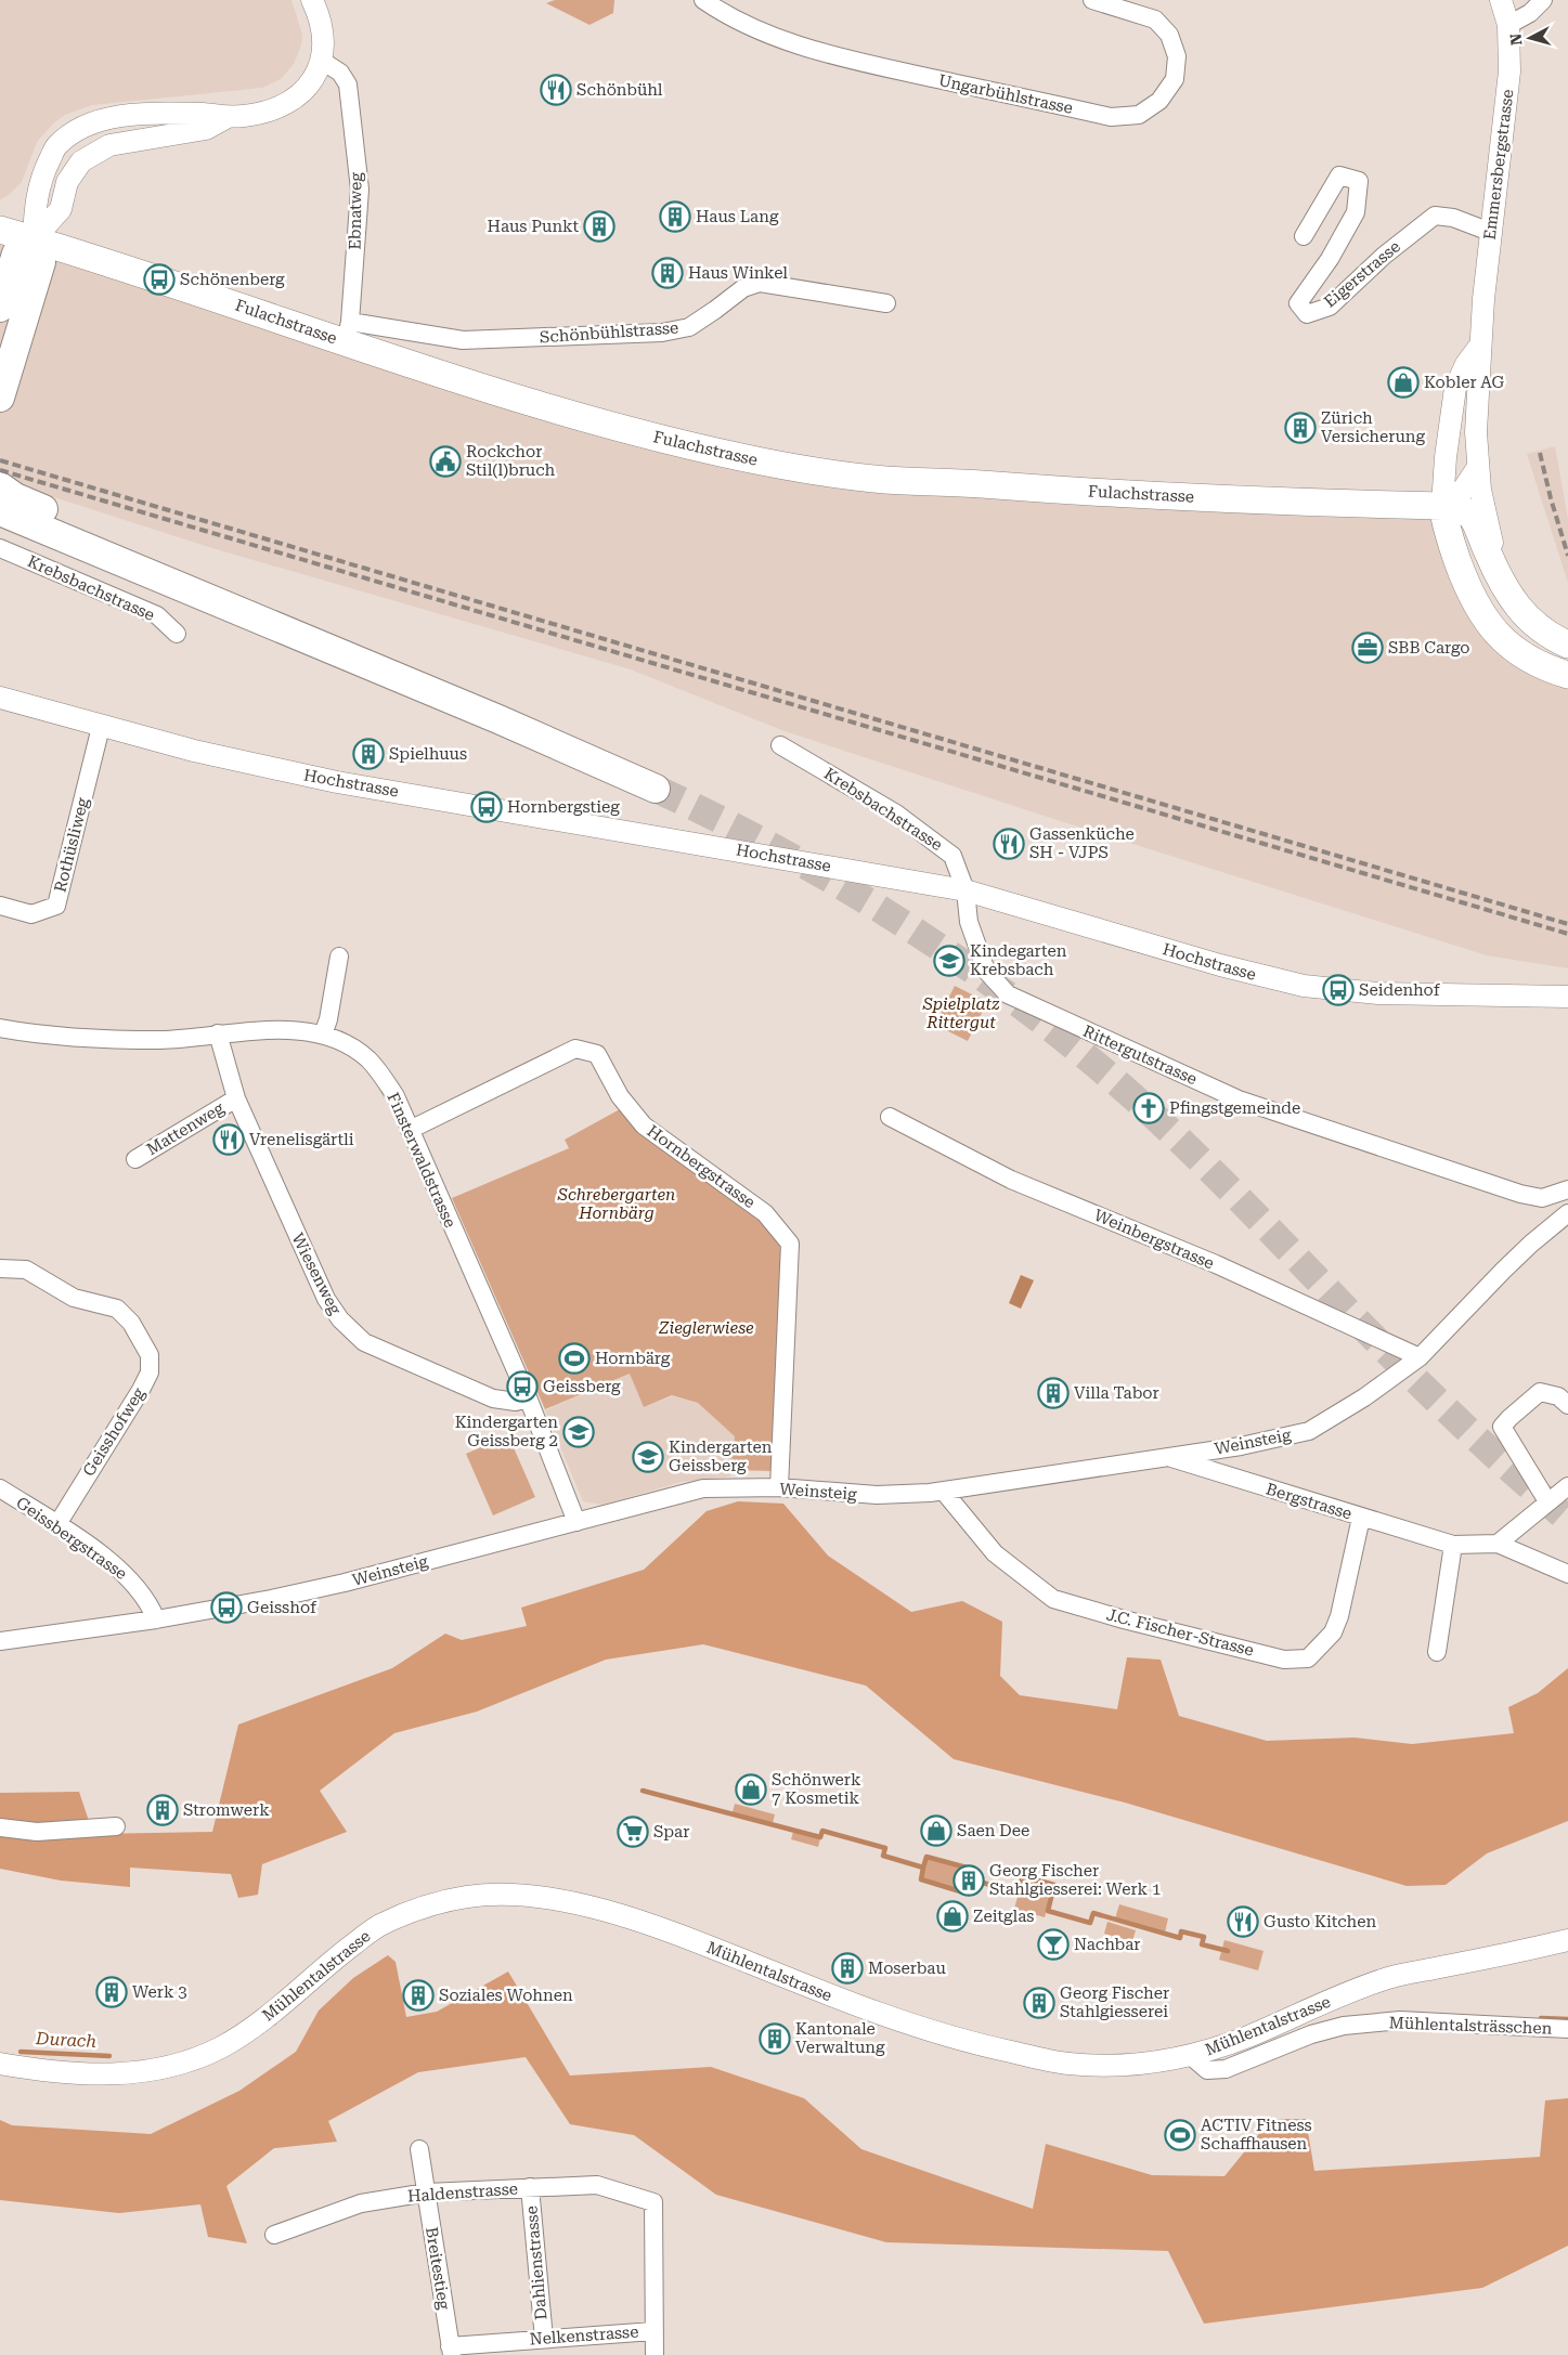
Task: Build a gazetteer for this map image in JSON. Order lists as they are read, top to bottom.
{
  "streets": {
    "main road": ["Fulachstrasse"],
    "street": [
      "Ungarbühlstrasse",
      "Emmersbergstrasse",
      "Ebnatweg",
      "Eigerstrasse",
      "Schönbühlstrasse",
      "Krebsbachstrasse",
      "Hochstrasse",
      "Rothüsliweg",
      "Rittergutstrasse",
      "Mattenweg",
      "Finsterwaldstrasse",
      "Hornbergstrasse",
      "Weinbergstrasse",
      "Wiesenweg",
      "Geisshofweg",
      "Weinsteig",
      "Bergstrasse",
      "Geissbergstrasse",
      "J.C. Fischer-Strasse",
      "Mühlentalstrasse",
      "Mühlentalsträsschen",
      "Haldenstrasse",
      "Dahlienstrasse",
      "Breitestieg",
      "Nelkenstrasse"
    ]
  },
  "crossings": [
    ["Emmersbergstrasse", "Eigerstrasse"],
    ["Emmersbergstrasse", "Fulachstrasse"],
    ["Ebnatweg", "Fulachstrasse"],
    ["Ebnatweg", "Schönbühlstrasse"],
    ["Fulachstrasse", "Schönbühlstrasse"],
    ["Krebsbachstrasse", "Hochstrasse"],
    ["Krebsbachstrasse", "Rittergutstrasse"],
    ["Hochstrasse", "Rothüsliweg"],
    ["Hochstrasse", "Rittergutstrasse"],
    ["Mattenweg", "Wiesenweg"],
    ["Finsterwaldstrasse", "Hornbergstrasse"],
    ["Finsterwaldstrasse", "Wiesenweg"],
    ["Finsterwaldstrasse", "Weinsteig"],
    ["Hornbergstrasse", "Weinsteig"],
    ["Weinbergstrasse", "Weinsteig"],
    ["Geisshofweg", "Geissbergstrasse"],
    ["Weinsteig", "Bergstrasse"],
    ["Weinsteig", "Geissbergstrasse"],
    ["Weinsteig", "J.C. Fischer-Strasse"],
    ["Bergstrasse", "J.C. Fischer-Strasse"],
    ["Mühlentalstrasse", "Mühlentalsträsschen"],
    ["Haldenstrasse", "Dahlienstrasse"],
    ["Haldenstrasse", "Breitestieg"],
    ["Haldenstrasse", "Nelkenstrasse"],
    ["Dahlienstrasse", "Nelkenstrasse"],
    ["Breitestieg", "Nelkenstrasse"]
  ],
  "water": ["Durach"],
  "parks": ["Spielplatz Rittergut", "Schrebergarten Hornbärg", "Zieglerwiese"],
  "places": {
    "restaurant": [
      "Schönbühl",
      "Gassenküche SH - VJPS",
      "Vrenelisgärtli",
      "Gusto Kitchen"
    ],
    "building": [
      "Haus Lang",
      "Haus Punkt",
      "Haus Winkel",
      "Zürich Versicherung",
      "Spielhuus",
      "Villa Tabor",
      "Stromwerk",
      "Georg Fischer Stahlgiesserei: Werk 1",
      "Moserbau",
      "Werk 3",
      "Soziales Wohnen",
      "Georg Fischer Stahlgiesserei",
      "Kantonale Verwaltung"
    ],
    "bus stop": [
      "Schönenberg",
      "Hornbergstieg",
      "Seidenhof",
      "Geissberg",
      "Geisshof"
    ],
    "shop": [
      "Kobler AG",
      "Schönwerk 7 Kosmetik",
      "Saen Dee",
      "Zeitglas"
    ],
    "public building": ["Rockchor Stil(l)bruch"],
    "office": ["SBB Cargo"],
    "school or university": ["Kindegarten Krebsbach", "Kindergarten Geissberg 2", "Kindergarten Geissberg"],
    "church": ["Pfingstgemeinde"],
    "sports": ["Hornbärg", "ACTIV Fitness Schaffhausen"],
    "supermarket": ["Spar"],
    "bar": ["Nachbar"]
  },
  "north": "left"
}
